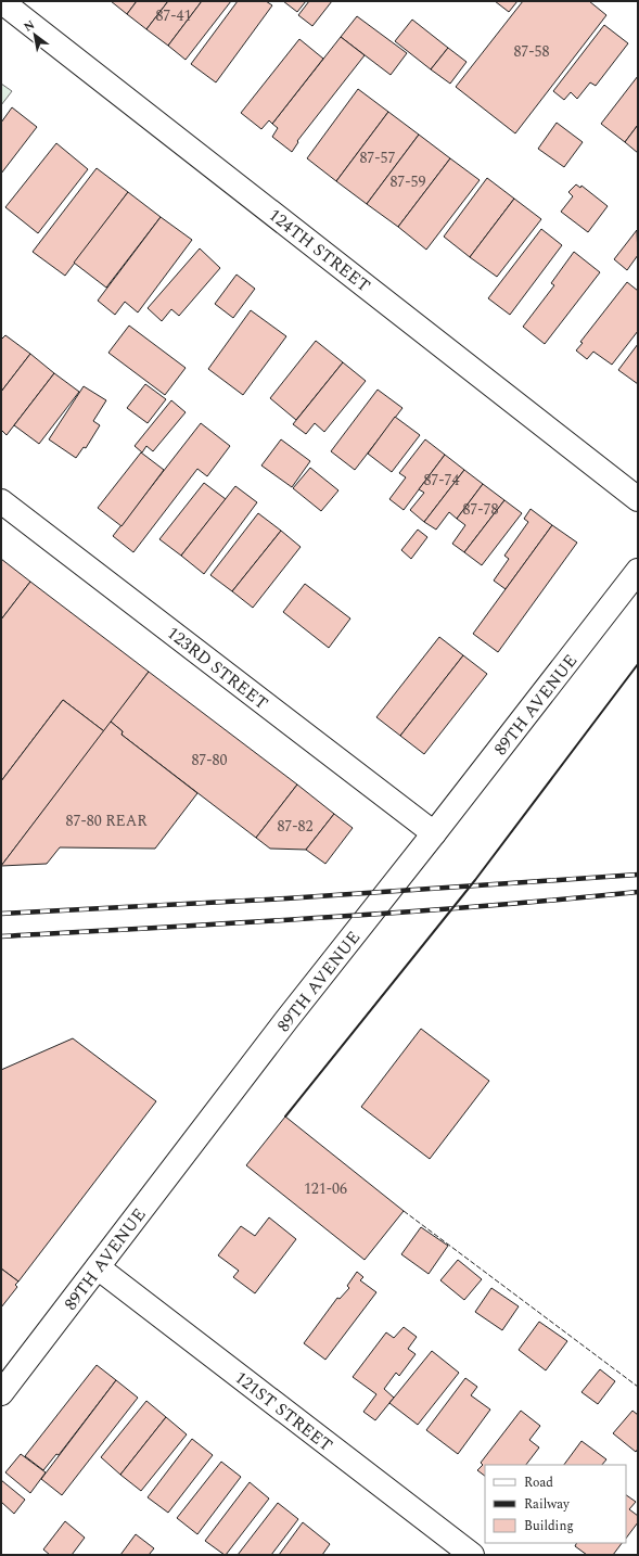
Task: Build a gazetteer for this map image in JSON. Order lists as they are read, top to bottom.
{
  "streets": {
    "street": [
      "124TH STREET",
      "123RD STREET",
      "89TH AVENUE",
      "121ST STREET"
    ]
  },
  "crossings": [
    ["123RD STREET", "89TH AVENUE"],
    ["89TH AVENUE", "121ST STREET"]
  ],
  "house_numbers": [
    "87-41",
    "87-58",
    "87-57",
    "87-59",
    "87-74",
    "87-78",
    "87-80",
    "87-80 REAR",
    "87-82",
    "121-06"
  ],
  "legend": ["Road", "Railway", "Building"],
  "north": "top left"
}
